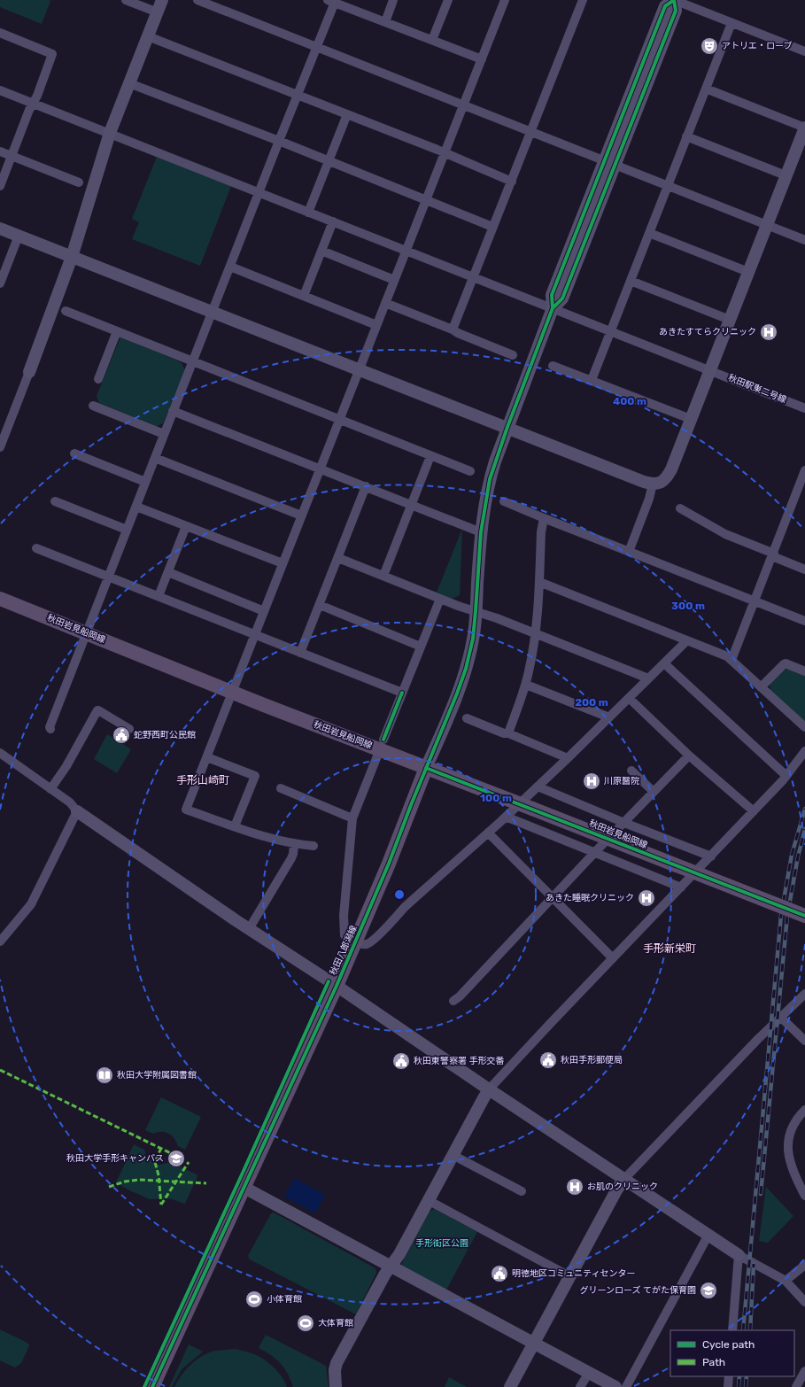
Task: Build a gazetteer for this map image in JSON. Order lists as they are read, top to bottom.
{
  "streets": {
    "main road": ["秋田岩見船岡線", "秋田八郎潟線"],
    "street": ["秋田駅東二号線"]
  },
  "crossings": [
    ["秋田岩見船岡線", "秋田八郎潟線"]
  ],
  "districts": ["手形山崎町", "手形新栄町"],
  "parks": ["手形街区公園"],
  "places": {
    "theatre": ["アトリエ・ローブ"],
    "hospital": [
      "あきたすてらクリニック",
      "川原醫院",
      "あきた睡眠クリニック",
      "お肌のクリニック"
    ],
    "public building": [
      "蛇野西町公民館",
      "秋田手形郵便局",
      "秋田東警察署 手形交番",
      "明徳地区コミュニティセンター"
    ],
    "library": ["秋田大学附属図書館"],
    "school or university": ["秋田大学手形キャンパス", "グリーンローズ てがた保育園"],
    "sports": ["小体育館", "大体育館"]
  },
  "legend": ["Cycle path", "Path"],
  "rings": [
    "400 m",
    "300 m",
    "200 m",
    "100 m"
  ]
}
